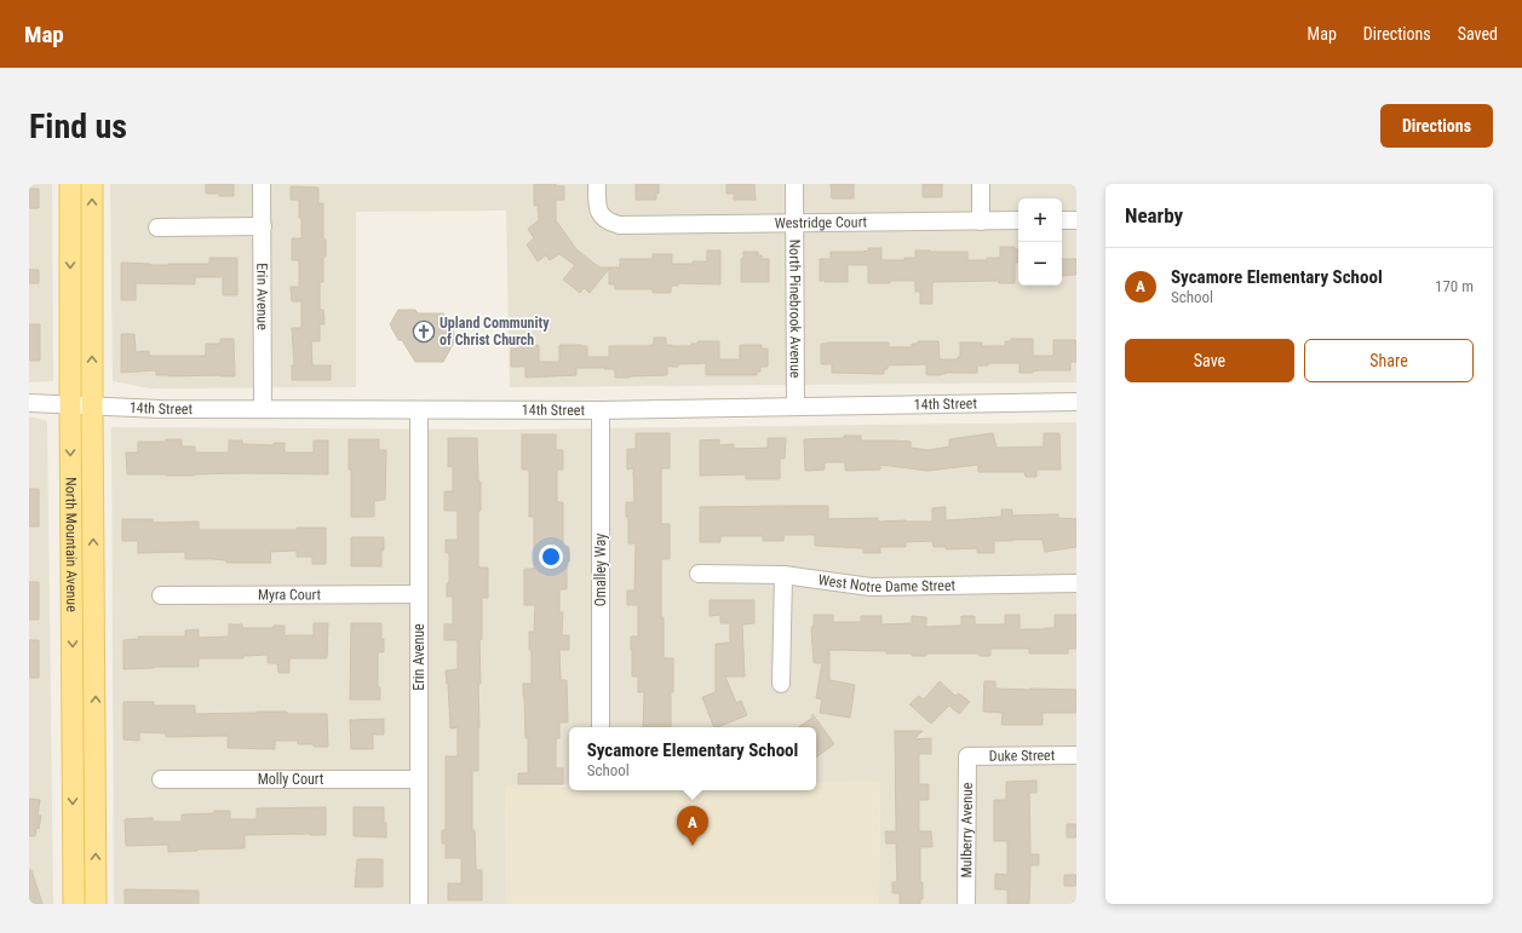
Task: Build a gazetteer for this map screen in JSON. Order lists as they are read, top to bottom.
{
  "streets": {
    "main road": ["North Mountain Avenue"],
    "street": [
      "Westridge Court",
      "Erin Avenue",
      "North Pinebrook Avenue",
      "14th Street",
      "Omalley Way",
      "West Notre Dame Street",
      "Myra Court",
      "Duke Street",
      "Molly Court",
      "Mulberry Avenue"
    ]
  },
  "crossings": [
    ["Westridge Court", "North Pinebrook Avenue"],
    ["Erin Avenue", "14th Street"],
    ["Erin Avenue", "Myra Court"],
    ["Erin Avenue", "Molly Court"],
    ["North Pinebrook Avenue", "14th Street"],
    ["14th Street", "North Mountain Avenue"],
    ["14th Street", "Omalley Way"],
    ["Duke Street", "Mulberry Avenue"]
  ],
  "places": {
    "church": ["Upland Community of Christ Church"]
  },
  "page": {
    "header": "Map",
    "nav": ["Map", "Directions", "Saved"],
    "buttons": [
      "Directions",
      ["Save", "Share"]
    ],
    "title": "Find us",
    "heading": "Nearby",
    "map_buttons": ["+", "−"],
    "list": [
      {
        "mark": "A",
        "name": "Sycamore Elementary School",
        "note": "School",
        "value": "170 m"
      }
    ],
    "popup": ["Sycamore Elementary School", "School"],
    "pins": "A"
  }
}
